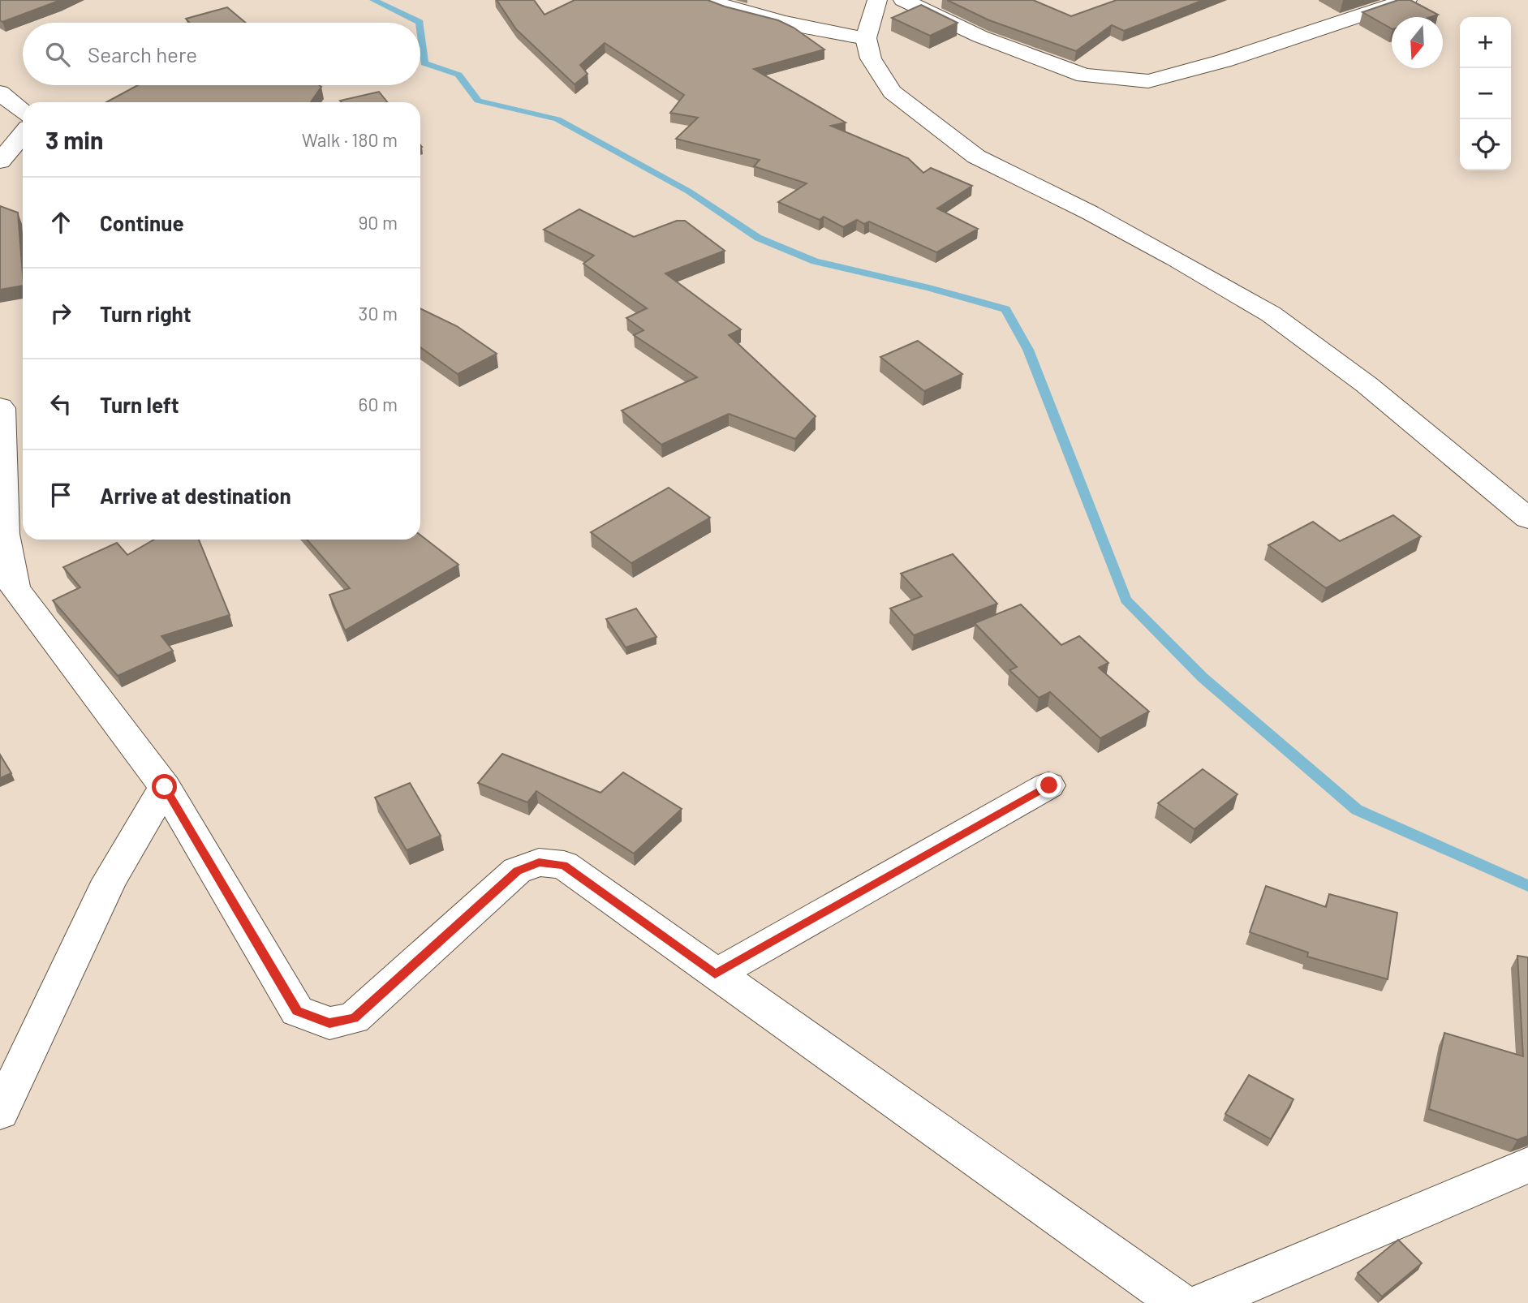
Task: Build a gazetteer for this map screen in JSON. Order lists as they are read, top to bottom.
{
  "north": "bottom",
  "page": {
    "map_buttons": ["+", "−"],
    "search": "Search here",
    "heading": ["3 min", "Walk · 180 m"],
    "list": [
      ["Continue", "90 m"],
      ["Turn right", "30 m"],
      ["Turn left", "60 m"],
      "Arrive at destination"
    ]
  }
}
